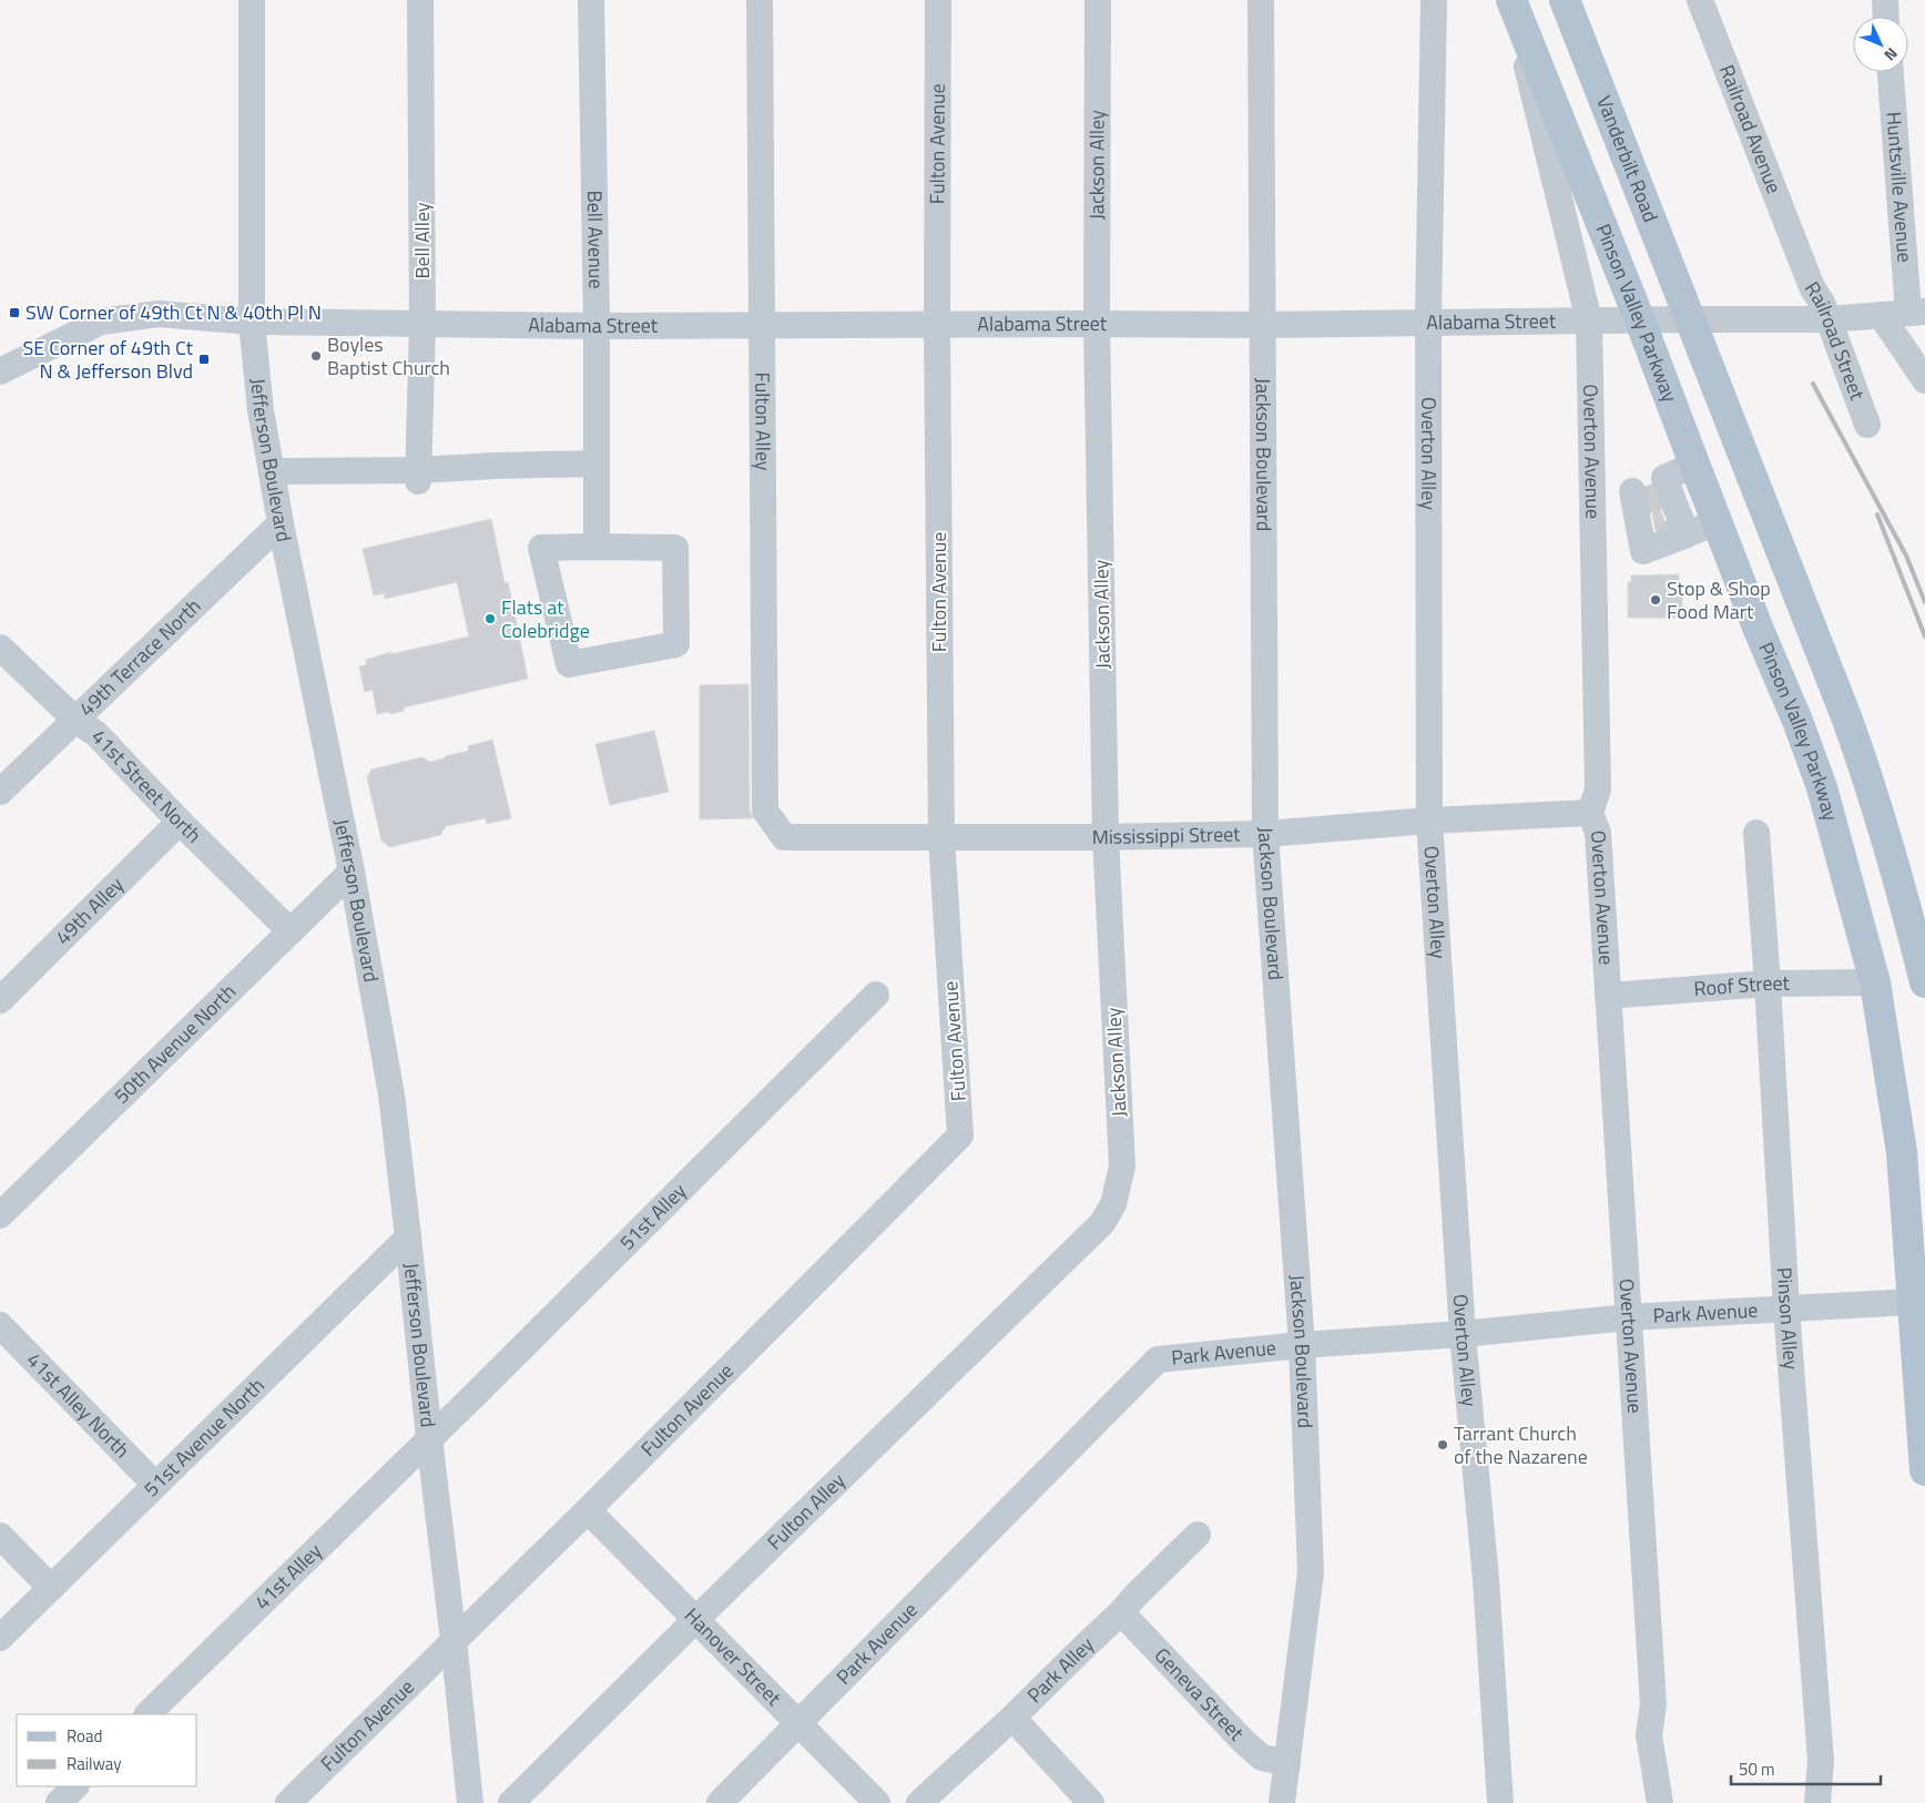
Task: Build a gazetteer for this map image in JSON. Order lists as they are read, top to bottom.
{
  "streets": {
    "main road": ["Vanderbilt Road", "Pinson Valley Parkway"],
    "street": [
      "Railroad Avenue",
      "Fulton Avenue",
      "Jackson Alley",
      "Huntsville Avenue",
      "Bell Avenue",
      "Bell Alley",
      "Alabama Street",
      "Railroad Street",
      "Fulton Alley",
      "Overton Avenue",
      "Jackson Boulevard",
      "Overton Alley",
      "Jefferson Boulevard",
      "49th Terrace North",
      "41st Street North",
      "Mississippi Street",
      "49th Alley",
      "Roof Street",
      "50th Avenue North",
      "51st Alley",
      "Park Avenue",
      "Pinson Alley",
      "41st Alley North",
      "51st Avenue North",
      "41st Alley",
      "Hanover Street",
      "Park Alley",
      "Geneva Street"
    ]
  },
  "crossings": [
    ["Railroad Avenue", "Railroad Street"],
    ["Fulton Avenue", "Alabama Street"],
    ["Fulton Avenue", "Jefferson Boulevard"],
    ["Fulton Avenue", "Mississippi Street"],
    ["Fulton Avenue", "Hanover Street"],
    ["Vanderbilt Road", "Alabama Street"],
    ["Jackson Alley", "Alabama Street"],
    ["Jackson Alley", "Fulton Alley"],
    ["Jackson Alley", "Mississippi Street"],
    ["Huntsville Avenue", "Alabama Street"],
    ["Bell Avenue", "Alabama Street"],
    ["Bell Alley", "Alabama Street"],
    ["Pinson Valley Parkway", "Alabama Street"],
    ["Pinson Valley Parkway", "Overton Avenue"],
    ["Pinson Valley Parkway", "Roof Street"],
    ["Pinson Valley Parkway", "Park Avenue"],
    ["Alabama Street", "Railroad Street"],
    ["Alabama Street", "Fulton Alley"],
    ["Alabama Street", "Overton Avenue"],
    ["Alabama Street", "Jackson Boulevard"],
    ["Alabama Street", "Overton Alley"],
    ["Alabama Street", "Jefferson Boulevard"],
    ["Fulton Alley", "Mississippi Street"],
    ["Fulton Alley", "Hanover Street"],
    ["Overton Avenue", "Mississippi Street"],
    ["Overton Avenue", "Roof Street"],
    ["Overton Avenue", "Park Avenue"],
    ["Jackson Boulevard", "Mississippi Street"],
    ["Jackson Boulevard", "Park Avenue"],
    ["Jackson Boulevard", "Geneva Street"],
    ["Overton Alley", "Mississippi Street"],
    ["Overton Alley", "Park Avenue"],
    ["Jefferson Boulevard", "49th Terrace North"],
    ["Jefferson Boulevard", "50th Avenue North"],
    ["Jefferson Boulevard", "51st Alley"],
    ["Jefferson Boulevard", "51st Avenue North"],
    ["Jefferson Boulevard", "41st Alley"],
    ["49th Terrace North", "41st Street North"],
    ["41st Street North", "49th Alley"],
    ["41st Street North", "50th Avenue North"],
    ["Roof Street", "Pinson Alley"],
    ["51st Alley", "41st Alley"],
    ["Park Avenue", "Pinson Alley"],
    ["Park Avenue", "Hanover Street"],
    ["41st Alley North", "51st Avenue North"],
    ["Park Alley", "Geneva Street"]
  ],
  "places": {
    "transit": ["SW Corner of 49th Ct N & 40th Pl N", "SE Corner of 49th Ct N & Jefferson Blvd"],
    "other": [
      "Boyles Baptist Church",
      "Stop & Shop Food Mart",
      "Flats at Colebridge",
      "Tarrant Church of the Nazarene"
    ]
  },
  "legend": ["Road", "Railway"],
  "scale_bar": "50 m",
  "north": "bottom right"
}
